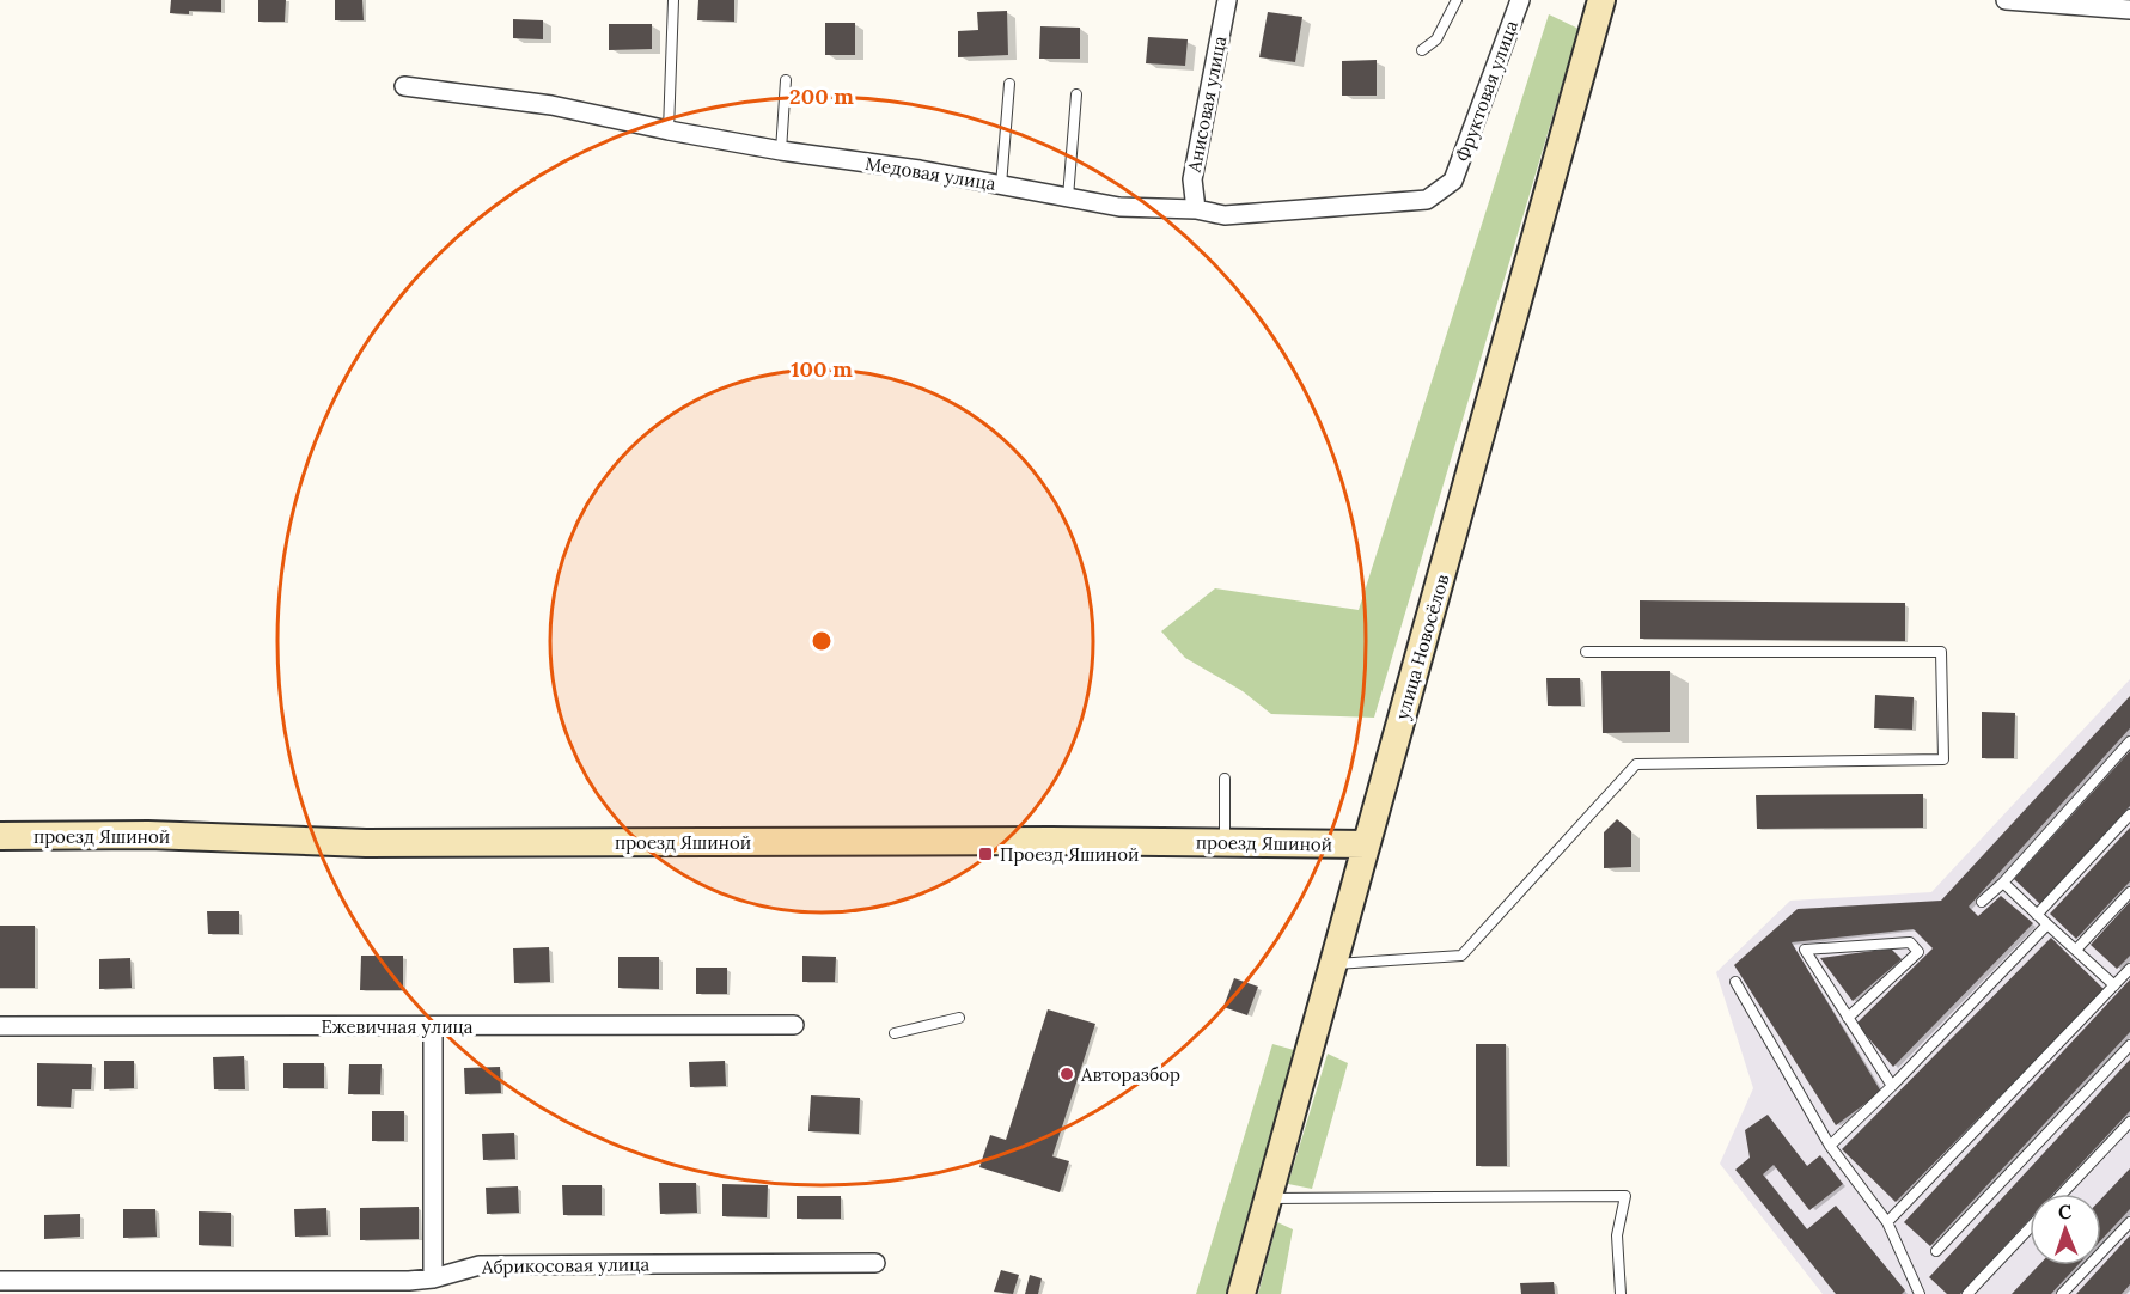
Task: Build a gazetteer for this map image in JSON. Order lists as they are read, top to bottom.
{
  "streets": {
    "street": [
      "Фруктовая улица",
      "Анисовая улица",
      "Медовая улица",
      "улица Новосёлов",
      "проезд Яшиной",
      "Ежевичная улица",
      "Абрикосовая улица"
    ]
  },
  "crossings": [
    ["Фруктовая улица", "Медовая улица"],
    ["Анисовая улица", "Медовая улица"],
    ["улица Новосёлов", "проезд Яшиной"]
  ],
  "places": {
    "transit": ["Проезд Яшиной"],
    "other": ["Авторазбор"]
  },
  "north": "top",
  "rings": ["200 m", "100 m"]
}
